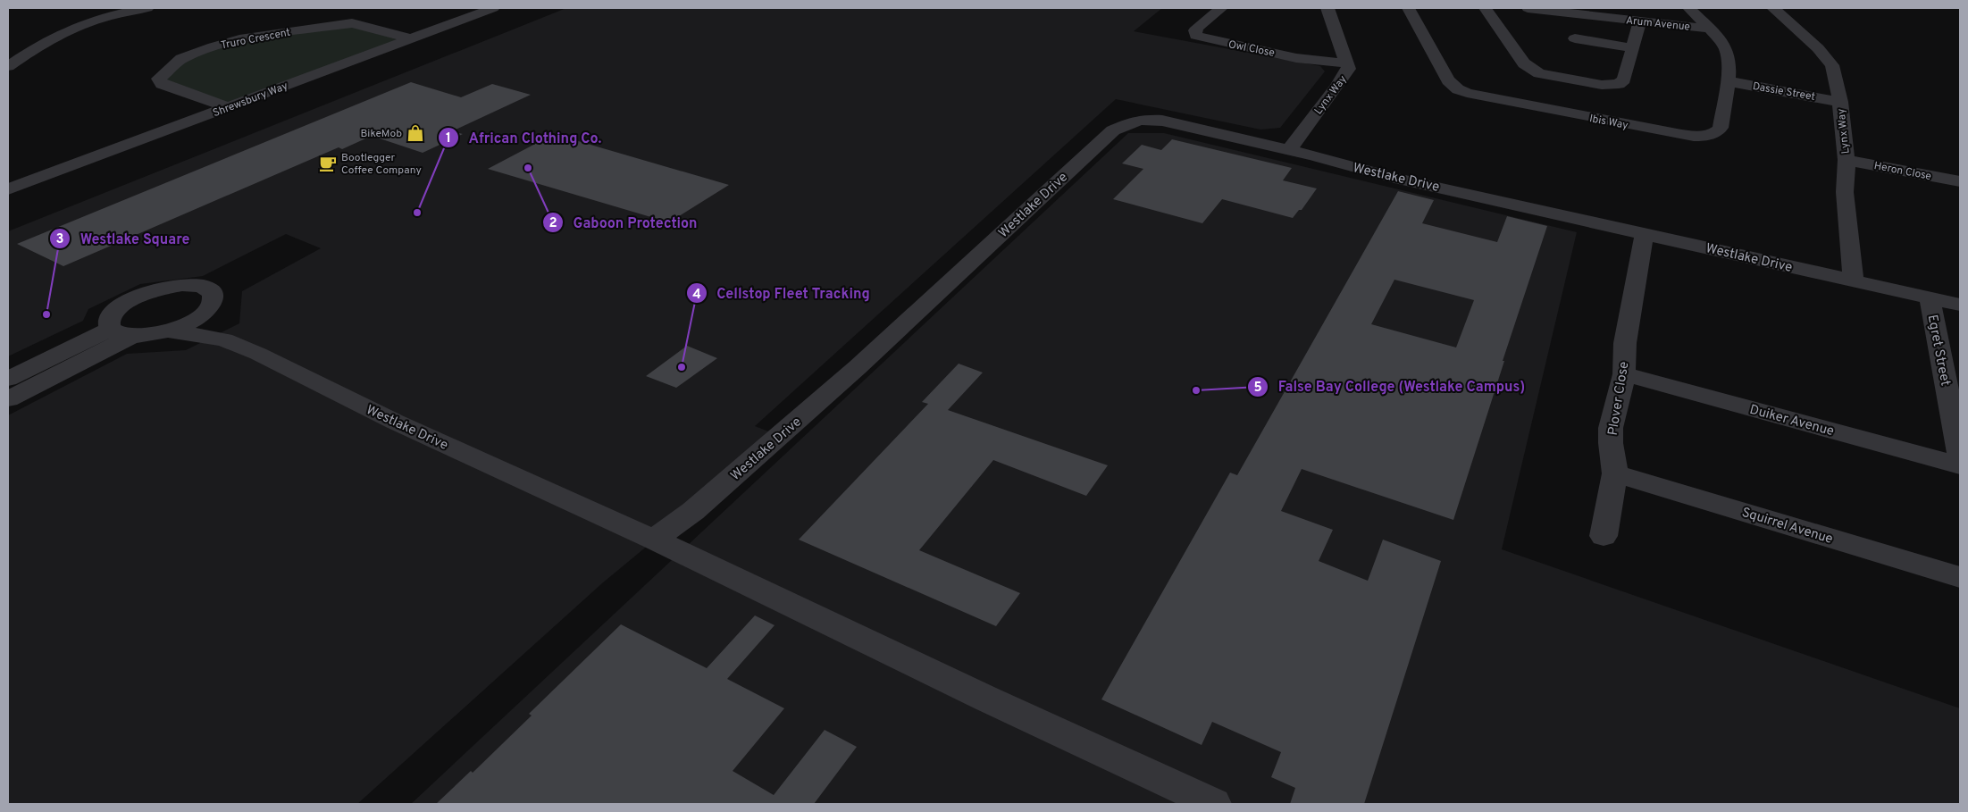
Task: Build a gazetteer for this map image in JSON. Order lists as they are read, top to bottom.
{
  "streets": {
    "street": [
      "Arum Avenue",
      "Truro Crescent",
      "Owl Close",
      "Dassie Street",
      "Lynx Way",
      "Shrewsbury Way",
      "Ibis Way",
      "Heron Close",
      "Westlake Drive",
      "Egret Street",
      "Plover Close",
      "Duiker Avenue",
      "Squirrel Avenue"
    ]
  },
  "crossings": [
    ["Arum Avenue", "Ibis Way"],
    ["Truro Crescent", "Shrewsbury Way"],
    ["Owl Close", "Lynx Way"],
    ["Dassie Street", "Lynx Way"],
    ["Dassie Street", "Ibis Way"],
    ["Lynx Way", "Heron Close"],
    ["Lynx Way", "Westlake Drive"],
    ["Westlake Drive", "Egret Street"],
    ["Westlake Drive", "Plover Close"],
    ["Plover Close", "Duiker Avenue"],
    ["Plover Close", "Squirrel Avenue"]
  ],
  "places": {
    "shop": ["BikeMob"],
    "cafe": ["Bootlegger Coffee Company"],
    "other": [
      "Gaboon Protection",
      "African Clothing Co.",
      "Westlake Square",
      "Cellstop Fleet Tracking",
      "False Bay College (Westlake Campus)"
    ]
  }
}
